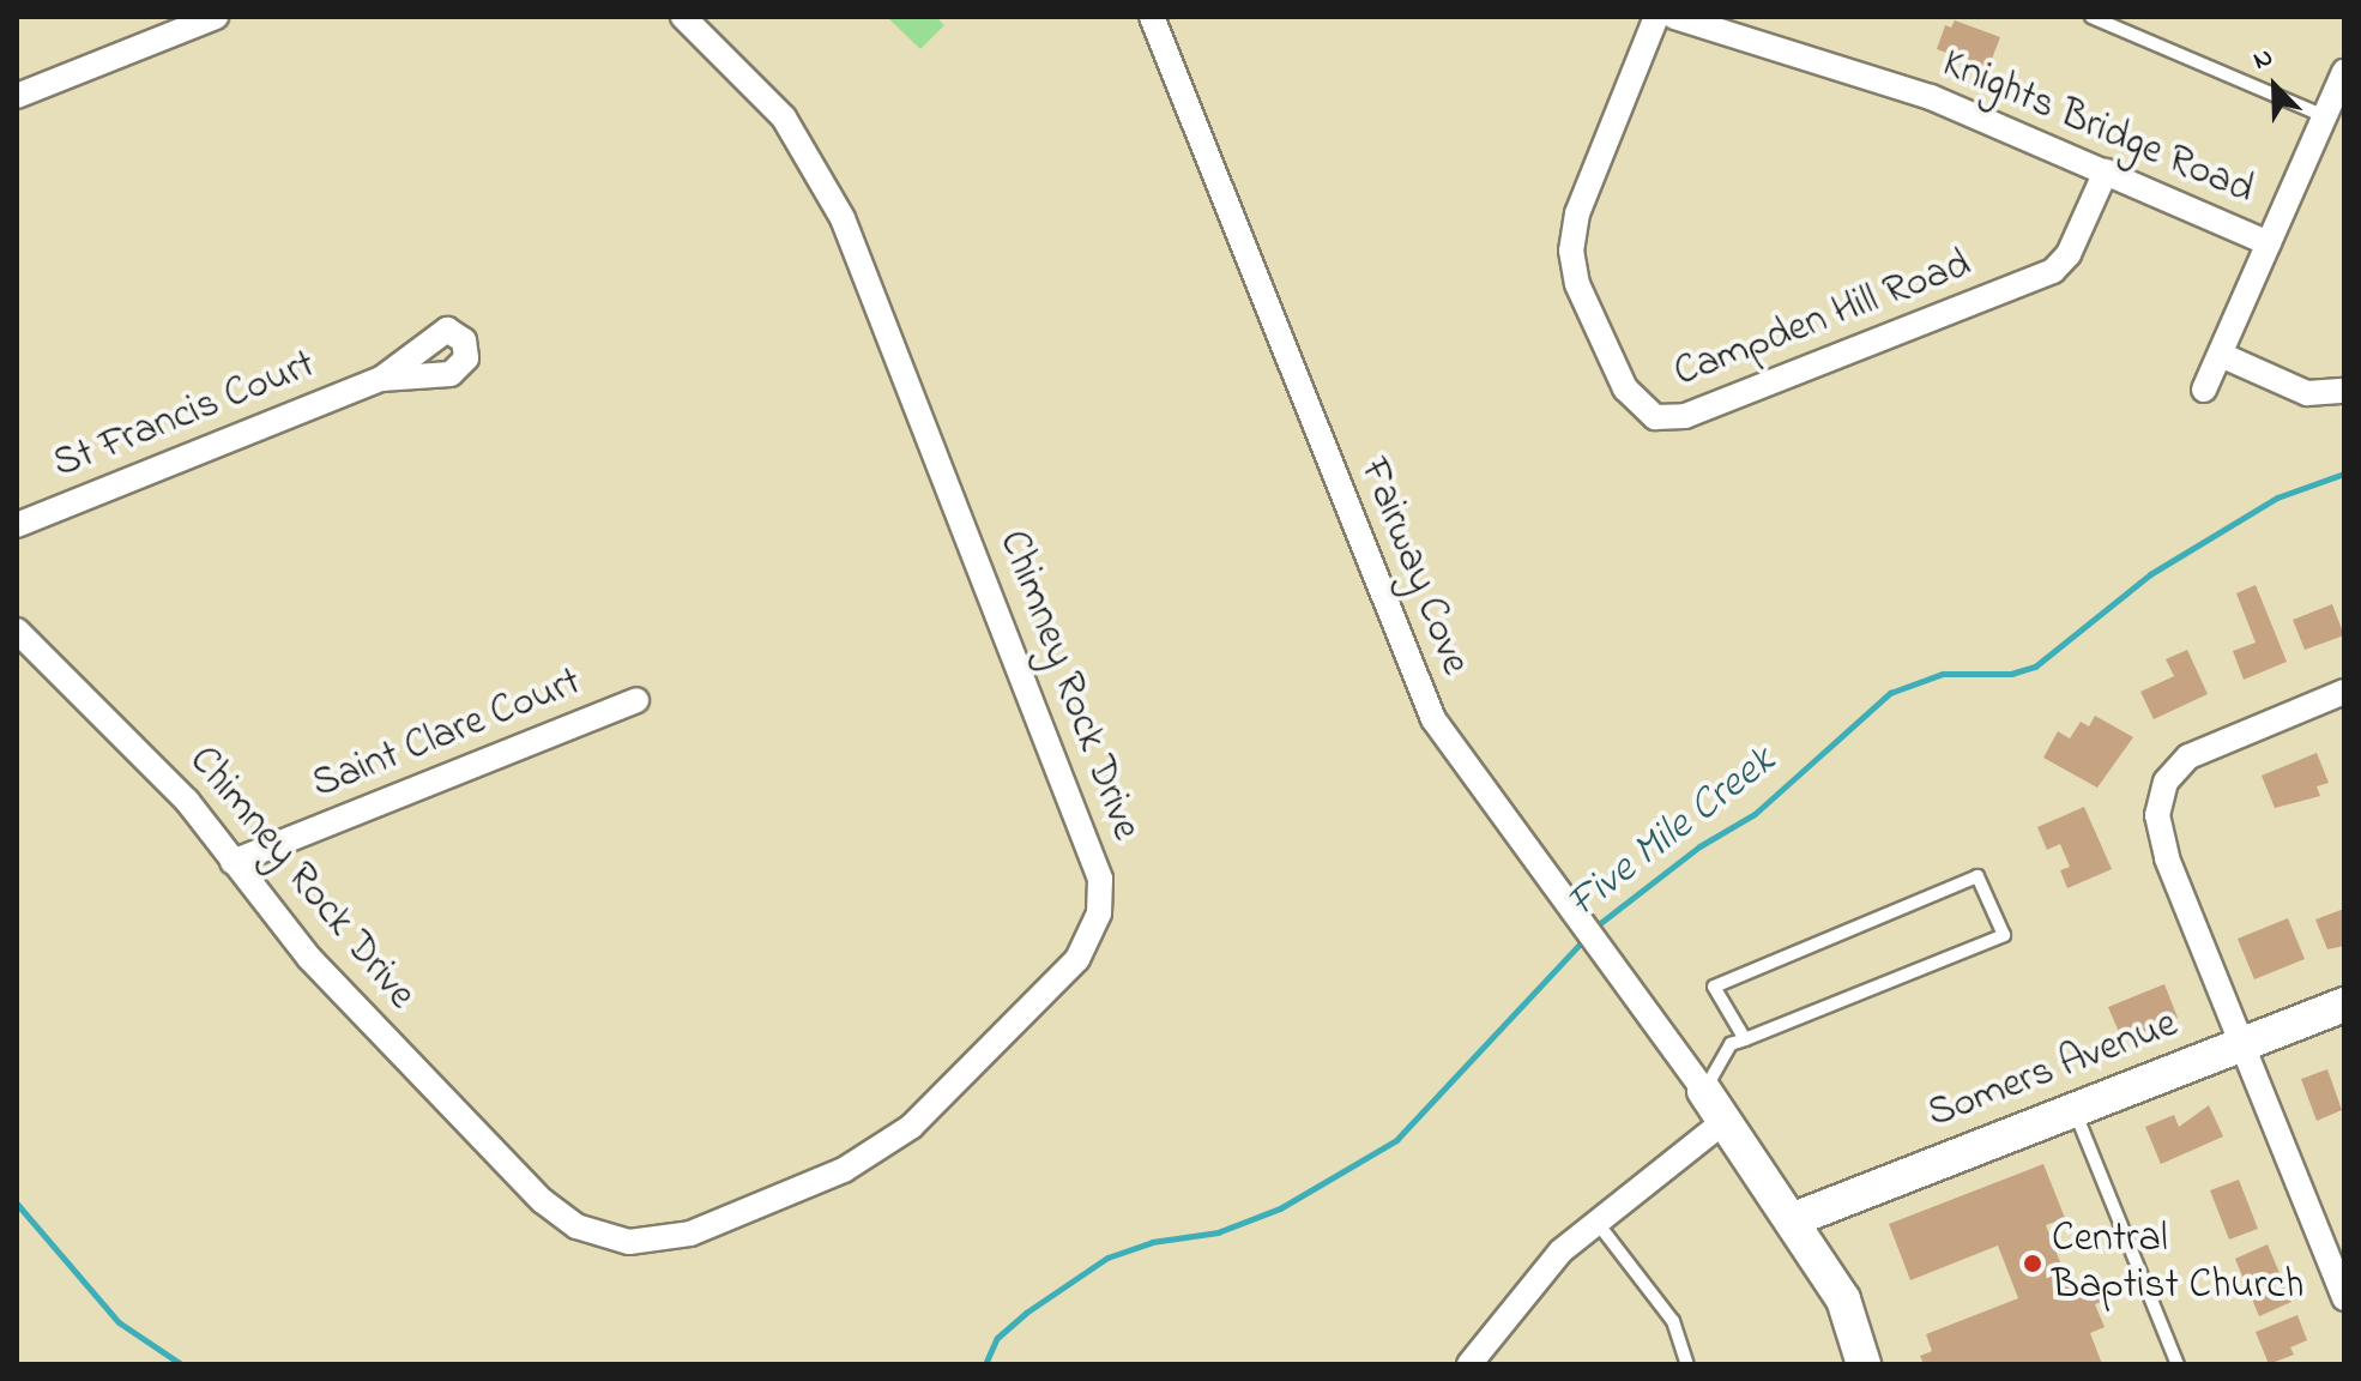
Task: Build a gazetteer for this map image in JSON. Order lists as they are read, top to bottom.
{
  "streets": {
    "street": [
      "Knights Bridge Road",
      "Campden Hill Road",
      "St Francis Court",
      "Fairway Cove",
      "Chimney Rock Drive",
      "Saint Clare Court",
      "Somers Avenue"
    ]
  },
  "crossings": [
    ["Knights Bridge Road", "Campden Hill Road"],
    ["Chimney Rock Drive", "Saint Clare Court"]
  ],
  "water": ["Five Mile Creek"],
  "places": ["Central Baptist Church"],
  "north": "top left"
}
